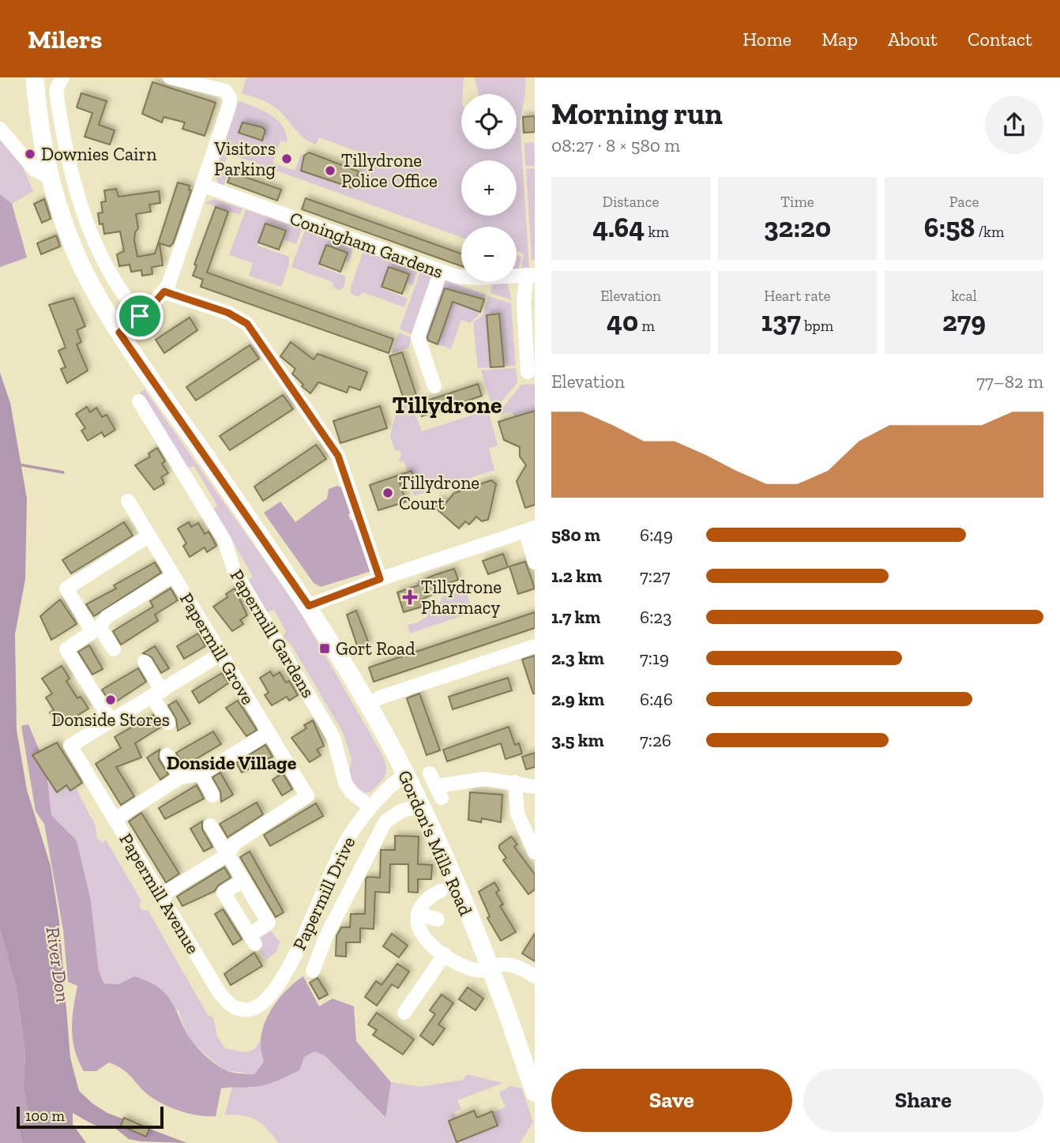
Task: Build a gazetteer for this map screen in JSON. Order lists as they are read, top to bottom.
{
  "streets": {
    "main road": ["Gordon's Mills Road"],
    "street": [
      "Coningham Gardens",
      "Papermill Gardens",
      "Papermill Grove",
      "Papermill Avenue",
      "Papermill Drive"
    ]
  },
  "crossings": [
    ["Papermill Gardens", "Papermill Drive"],
    ["Gordon's Mills Road", "Papermill Drive"],
    ["Papermill Avenue", "Papermill Drive"]
  ],
  "districts": ["Tillydrone", "Donside Village"],
  "water": ["River Don"],
  "places": {
    "other": [
      "Downies Cairn",
      "Visitors Parking",
      "Tillydrone Police Office",
      "Tillydrone Court",
      "Donside Stores"
    ],
    "health": ["Tillydrone Pharmacy"],
    "transit": ["Gort Road"]
  },
  "scale_bar": "100 m",
  "page": {
    "header": "Milers",
    "nav": [
      "Home",
      "Map",
      "About",
      "Contact"
    ],
    "heading": ["Morning run", "08:27 · 8 × 580 m"],
    "map_buttons": ["+", "−"],
    "stats": [
      ["Distance", "4.64 km"],
      ["Time", "32:20"],
      ["Pace", "6:58 /km"],
      ["Elevation", "40 m"],
      ["Heart rate", "137 bpm"],
      ["kcal", "279"]
    ],
    "chart": ["Elevation", "77–82 m"],
    "list": [
      {
        "name": "580 m",
        "note": "6:49"
      },
      {
        "name": "1.2 km",
        "note": "7:27"
      },
      {
        "name": "1.7 km",
        "note": "6:23"
      },
      {
        "name": "2.3 km",
        "note": "7:19"
      },
      {
        "name": "2.9 km",
        "note": "6:46"
      },
      {
        "name": "3.5 km",
        "note": "7:26"
      }
    ],
    "buttons": ["Save", "Share"],
    "scale": "100 m"
  }
}
